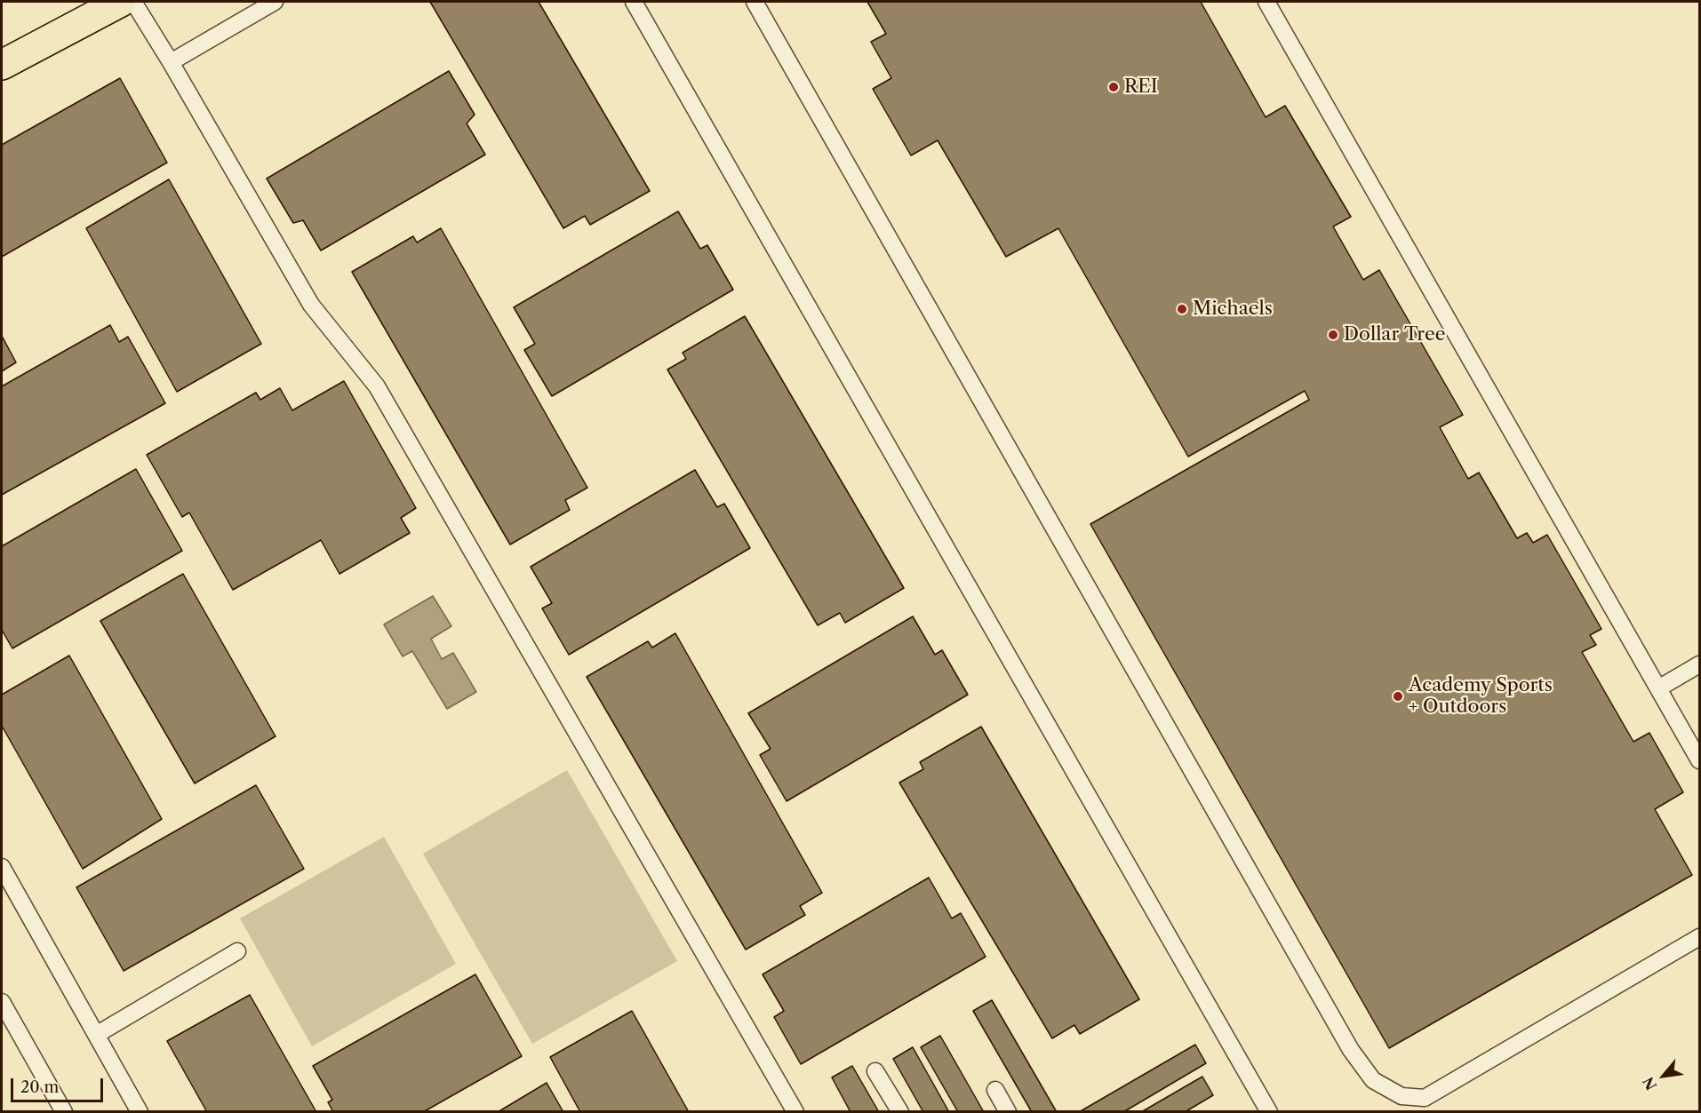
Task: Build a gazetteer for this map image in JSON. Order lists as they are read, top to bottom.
{
  "places": [
    "REI",
    "Michaels",
    "Dollar Tree",
    "Academy Sports + Outdoors"
  ],
  "scale_bar": "20 m",
  "north": "bottom left"
}
